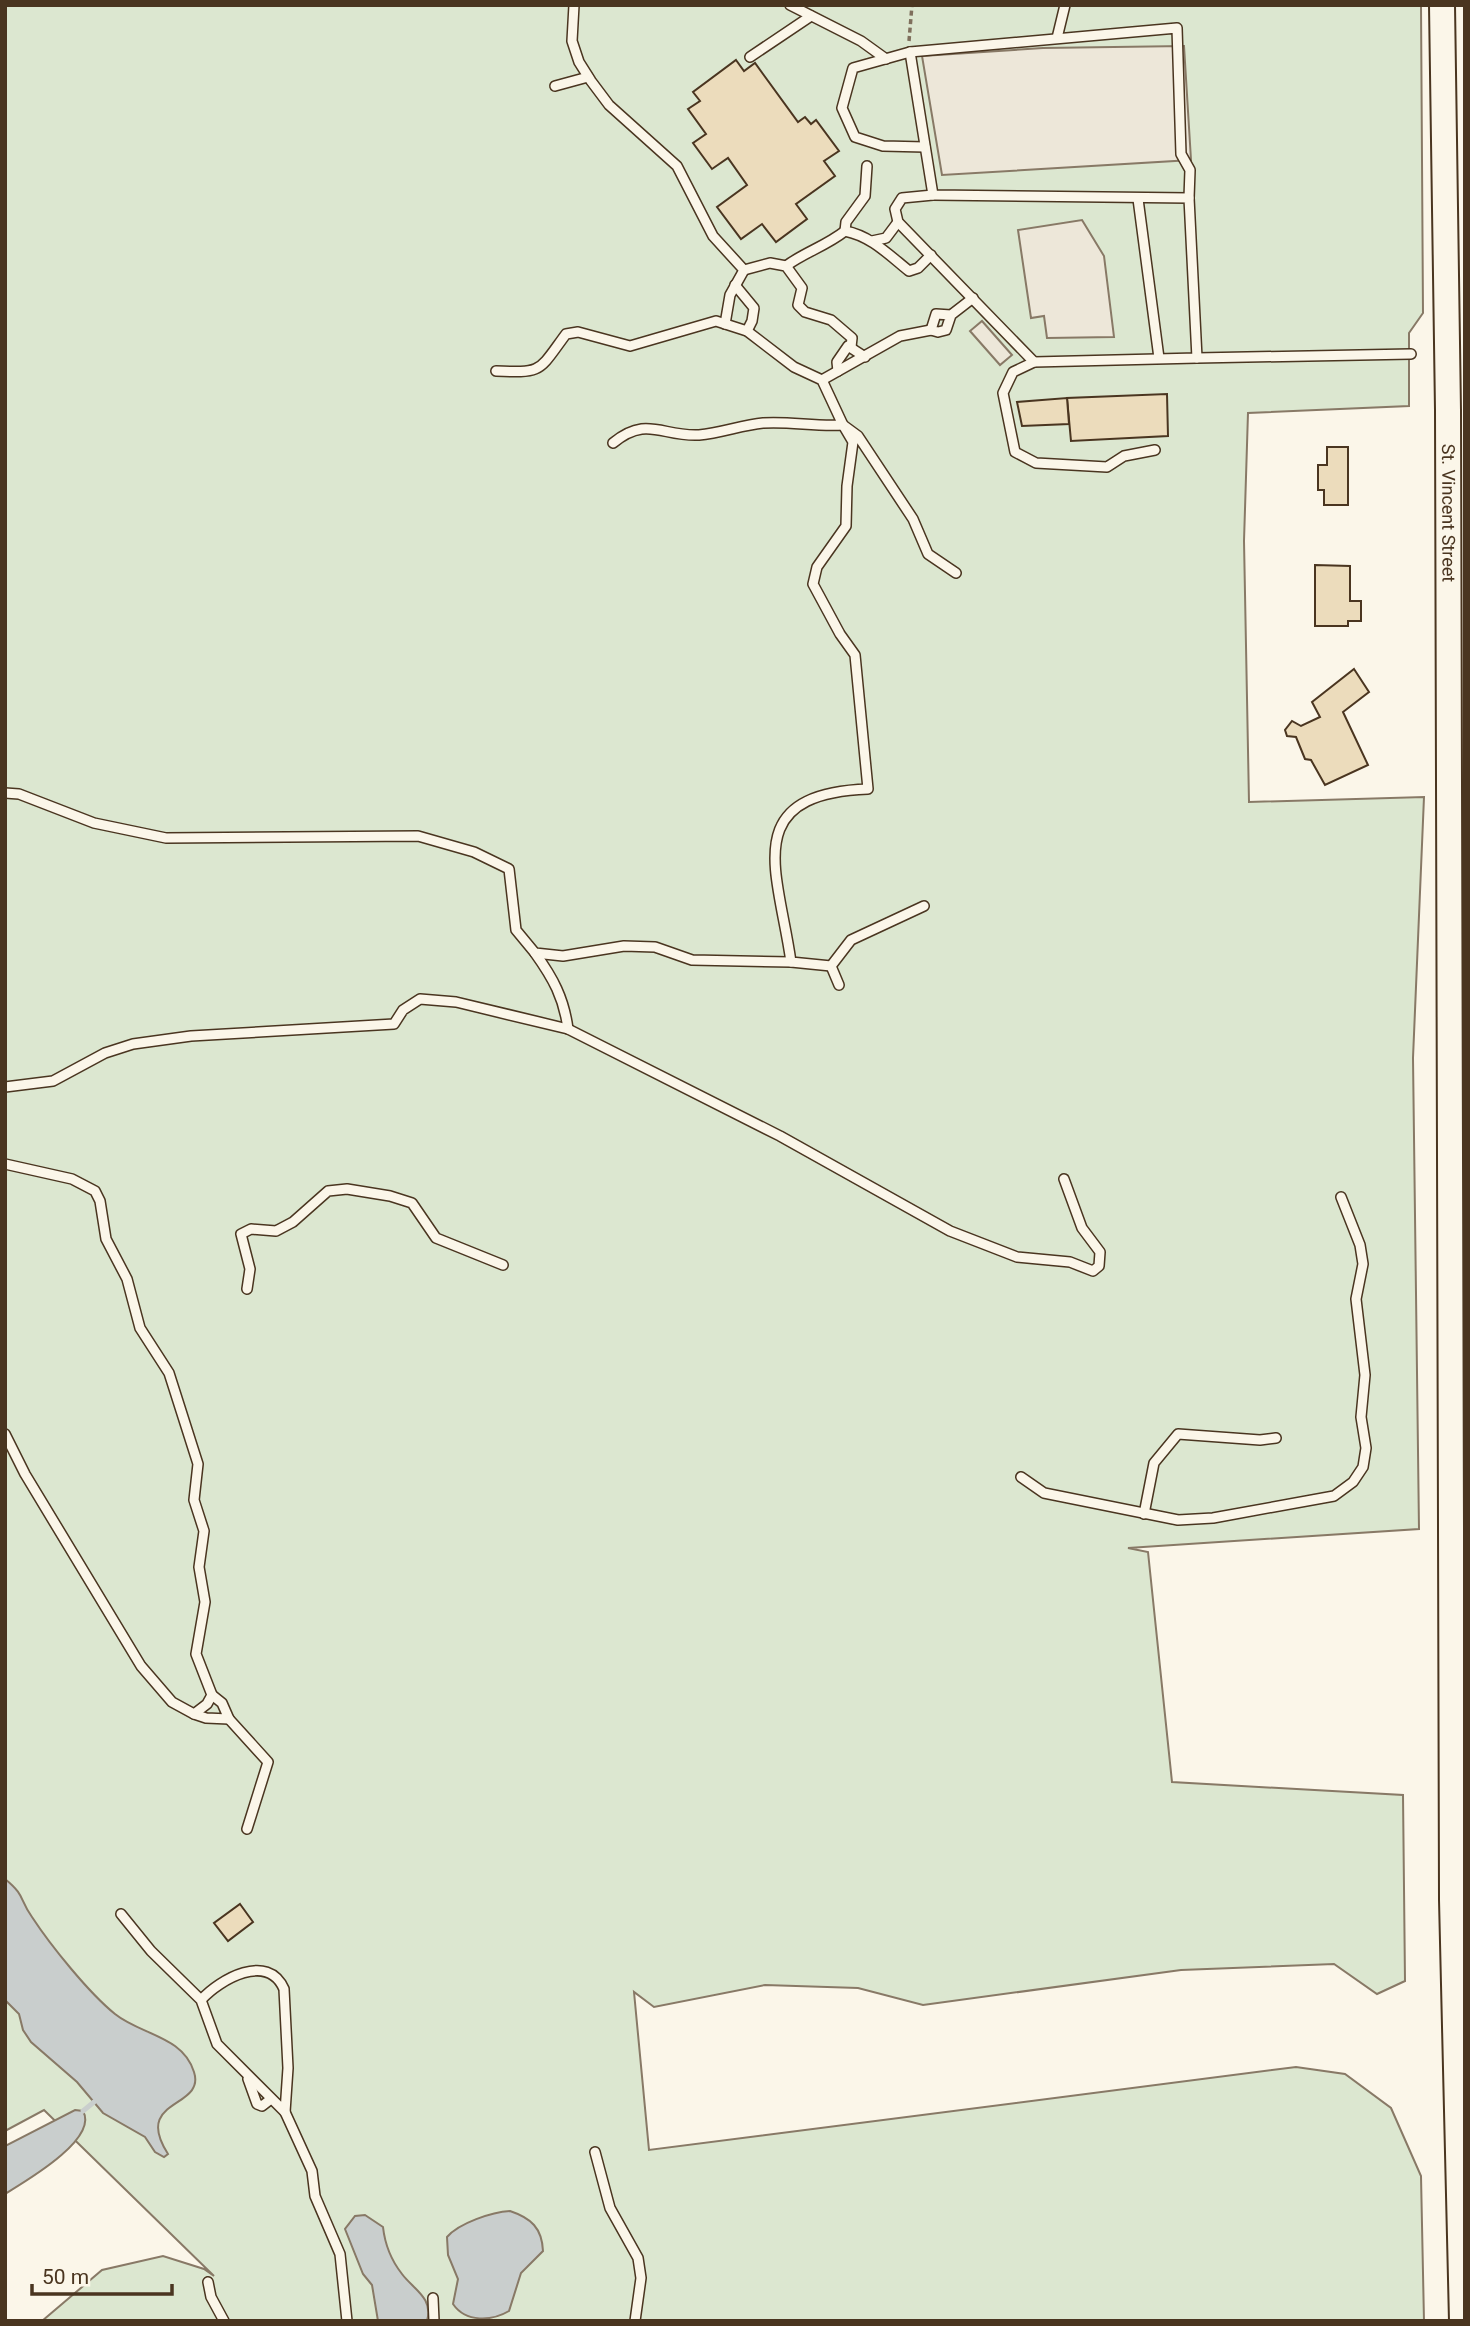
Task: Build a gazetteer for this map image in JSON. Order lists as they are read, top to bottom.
{
  "streets": {
    "street": ["St. Vincent Street"]
  },
  "scale_bar": "50 m"
}
